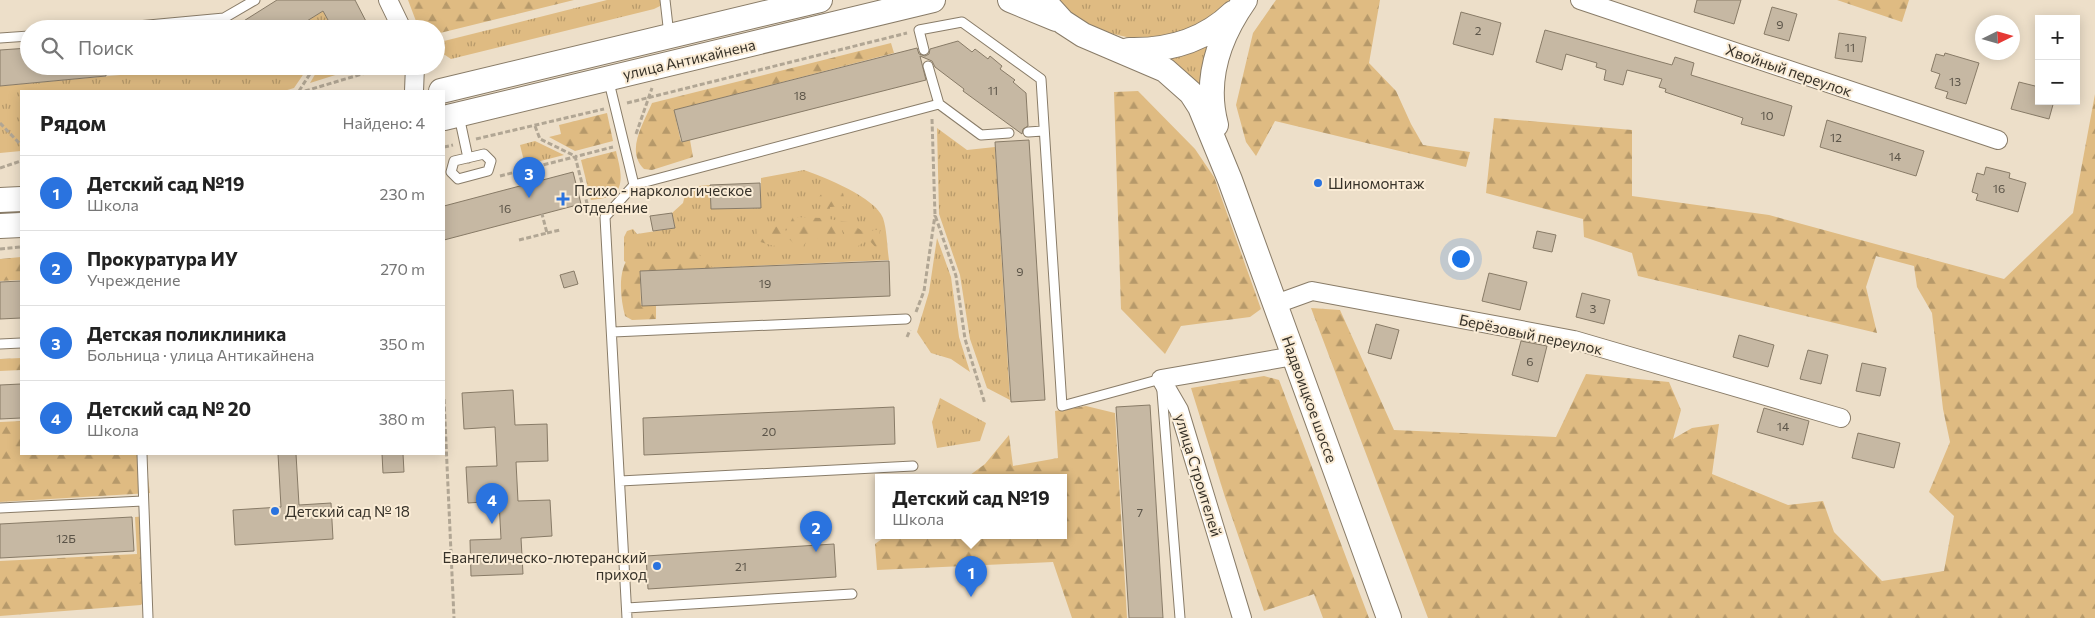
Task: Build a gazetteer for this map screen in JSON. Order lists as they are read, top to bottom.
{
  "streets": {
    "main road": ["улица Антикайнена", "Надвоицкое шоссе"],
    "street": ["Хвойный переулок", "Берёзовый переулок", "улица Строителей"]
  },
  "crossings": [
    ["Берёзовый переулок", "Надвоицкое шоссе"]
  ],
  "places": {
    "other": ["Шиномонтаж", "Детский сад № 18", "Евангелическо-лютеранский приход"],
    "health": ["Психо - наркологическое отделение"]
  },
  "house_numbers": [
    "9",
    "2",
    "11",
    "13",
    "11",
    "18",
    "10",
    "12",
    "14",
    "16",
    "16",
    "9",
    "19",
    "3",
    "6",
    "14",
    "20",
    "7",
    "12Б",
    "21"
  ],
  "north": "right",
  "page": {
    "map_buttons": ["+", "−"],
    "search": "Поиск",
    "heading": ["Рядом", "Найдено: 4"],
    "list": [
      {
        "mark": "1",
        "name": "Детский сад №19",
        "note": "Школа",
        "value": "230 m"
      },
      {
        "mark": "2",
        "name": "Прокуратура ИУ",
        "note": "Учреждение",
        "value": "270 m"
      },
      {
        "mark": "3",
        "name": "Детская поликлиника",
        "note": "Больница · улица Антикайнена",
        "value": "350 m"
      },
      {
        "mark": "4",
        "name": "Детский сад № 20",
        "note": "Школа",
        "value": "380 m"
      }
    ],
    "pins": [
      "3",
      "4",
      "2",
      "1"
    ],
    "popup": ["Детский сад №19", "Школа"]
  }
}
